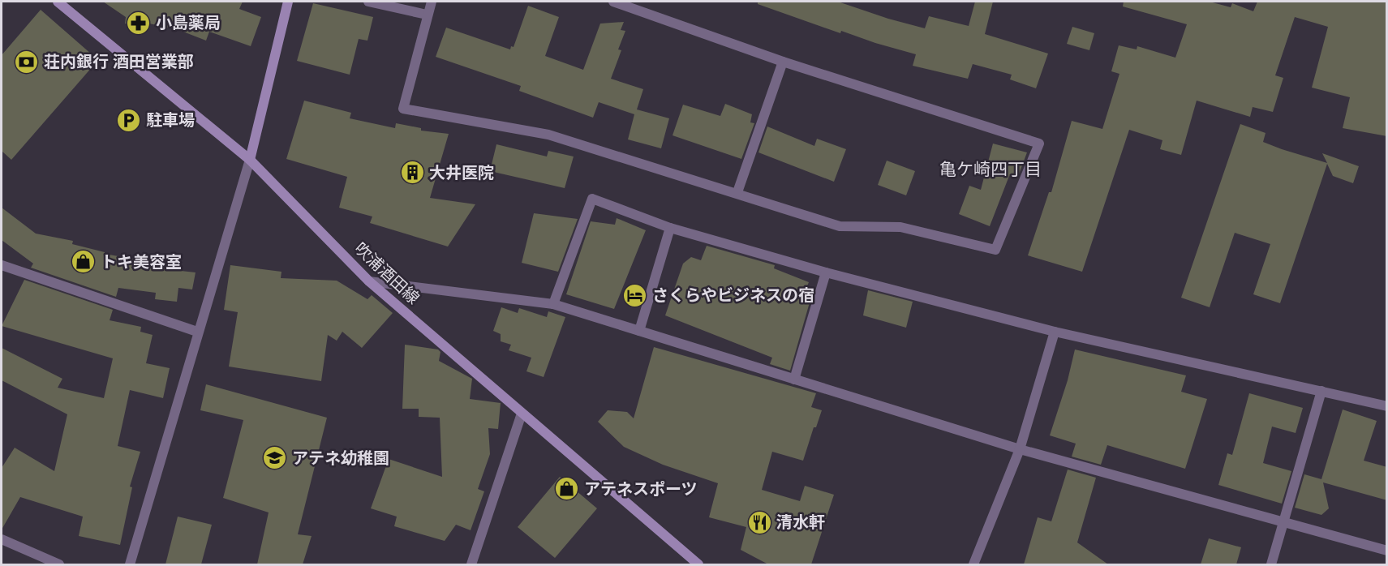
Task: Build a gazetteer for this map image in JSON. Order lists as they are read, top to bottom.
{
  "streets": {
    "main road": ["吹浦酒田線"]
  },
  "districts": ["亀ケ崎四丁目"],
  "places": {
    "pharmacy": ["小島薬局"],
    "bank": ["荘内銀行 酒田営業部"],
    "parking": ["駐車場"],
    "building": ["大井医院"],
    "shop": ["トキ美容室", "アテネスポーツ"],
    "hotel": ["さくらやビジネスの宿"],
    "school or university": ["アテネ幼稚園"],
    "restaurant": ["清水軒"]
  }
}
